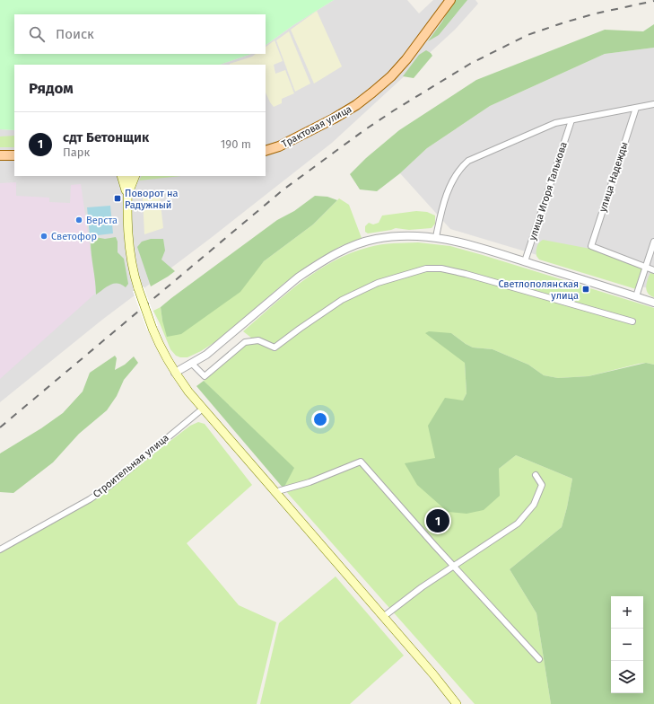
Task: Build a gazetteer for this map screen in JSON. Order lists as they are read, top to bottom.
{
  "streets": {
    "main road": ["Трактовая улица"],
    "street": ["улица Надежды", "улица Игоря Талькова", "Строительная улица"]
  },
  "places": {
    "transit": ["Поворот на Радужный", "Светлополянская улица"],
    "other": ["Верста", "Светофор"]
  },
  "page": {
    "search": "Поиск",
    "heading": "Рядом",
    "list": [
      {
        "mark": "1",
        "name": "сдт Бетонщик",
        "note": "Парк",
        "value": "190 m"
      }
    ],
    "pins": "1",
    "map_buttons": ["+", "−"]
  }
}
